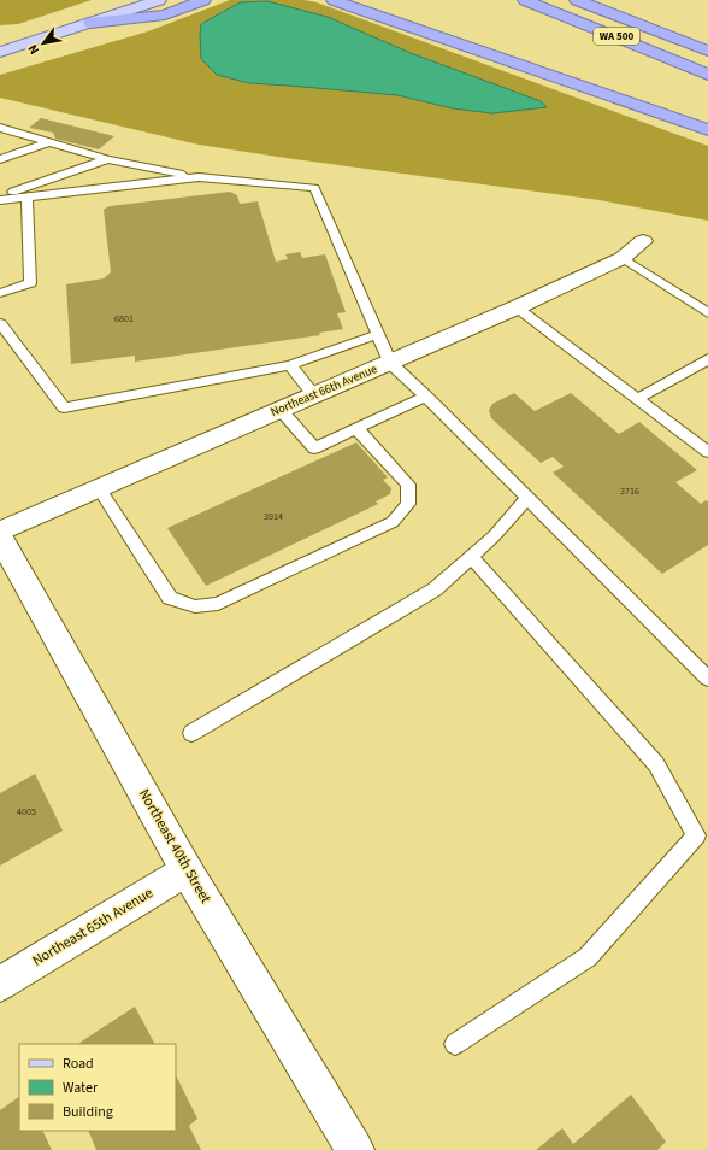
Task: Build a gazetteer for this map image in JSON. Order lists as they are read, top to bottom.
{
  "streets": {
    "highway": ["WA 500"],
    "street": ["Northeast 66th Avenue", "Northeast 40th Street", "Northeast 65th Avenue"]
  },
  "crossings": [
    ["Northeast 40th Street", "Northeast 65th Avenue"]
  ],
  "house_numbers": [
    "6801",
    "3716",
    "3914",
    "4005"
  ],
  "legend": ["Road", "Water", "Building"],
  "north": "bottom left"
}
